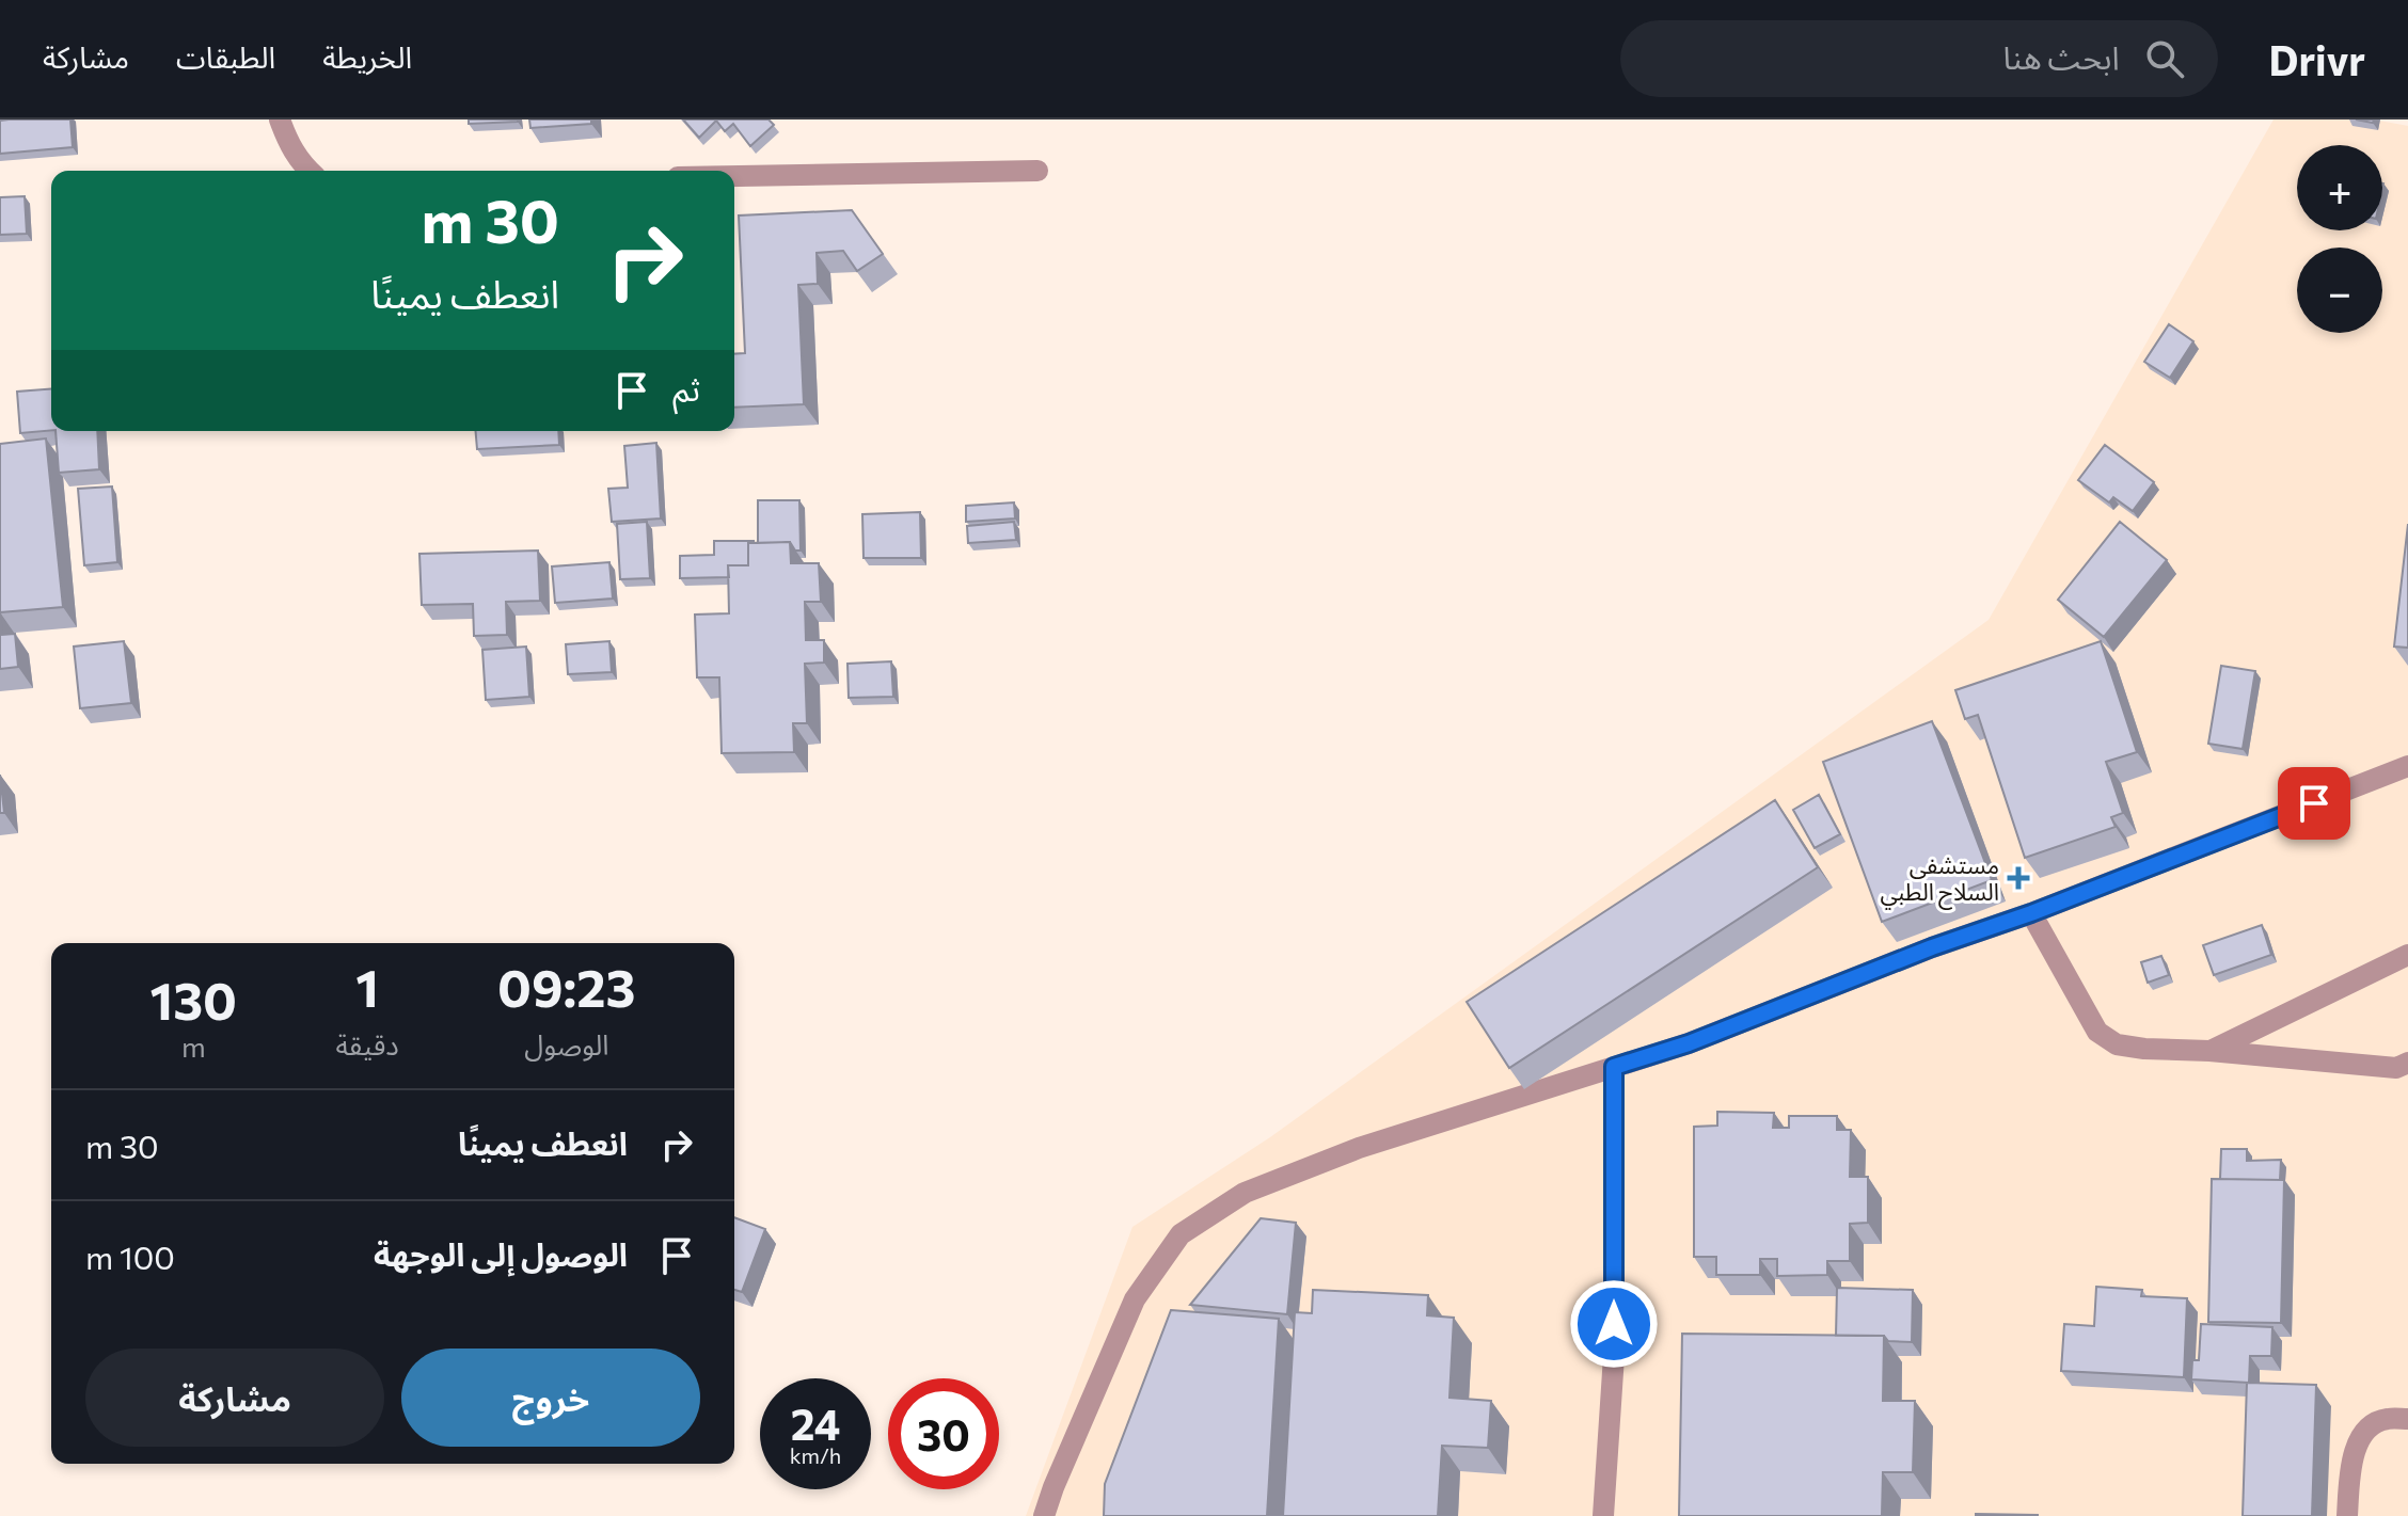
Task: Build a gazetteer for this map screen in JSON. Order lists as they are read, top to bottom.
{
  "places": {
    "health": ["مستشفى السلاح الطبي"]
  },
  "page": {
    "header": "Drivr",
    "search": "ابحث هنا",
    "nav": ["الخريطة", "الطبقات", "مشاركة"],
    "map_buttons": ["+", "−"],
    "turn": ["30 m", "انعطف يمينًا"],
    "then": "ثم",
    "eta": [
      "09:23",
      "الوصول",
      "1",
      "دقيقة",
      "130",
      "m"
    ],
    "list": [
      {
        "name": "انعطف يمينًا",
        "value": "30 m"
      },
      {
        "name": "الوصول إلى الوجهة",
        "value": "100 m"
      }
    ],
    "buttons": ["خروج", "مشاركة"],
    "speed": "24 km/h",
    "limit": "30"
  }
}
